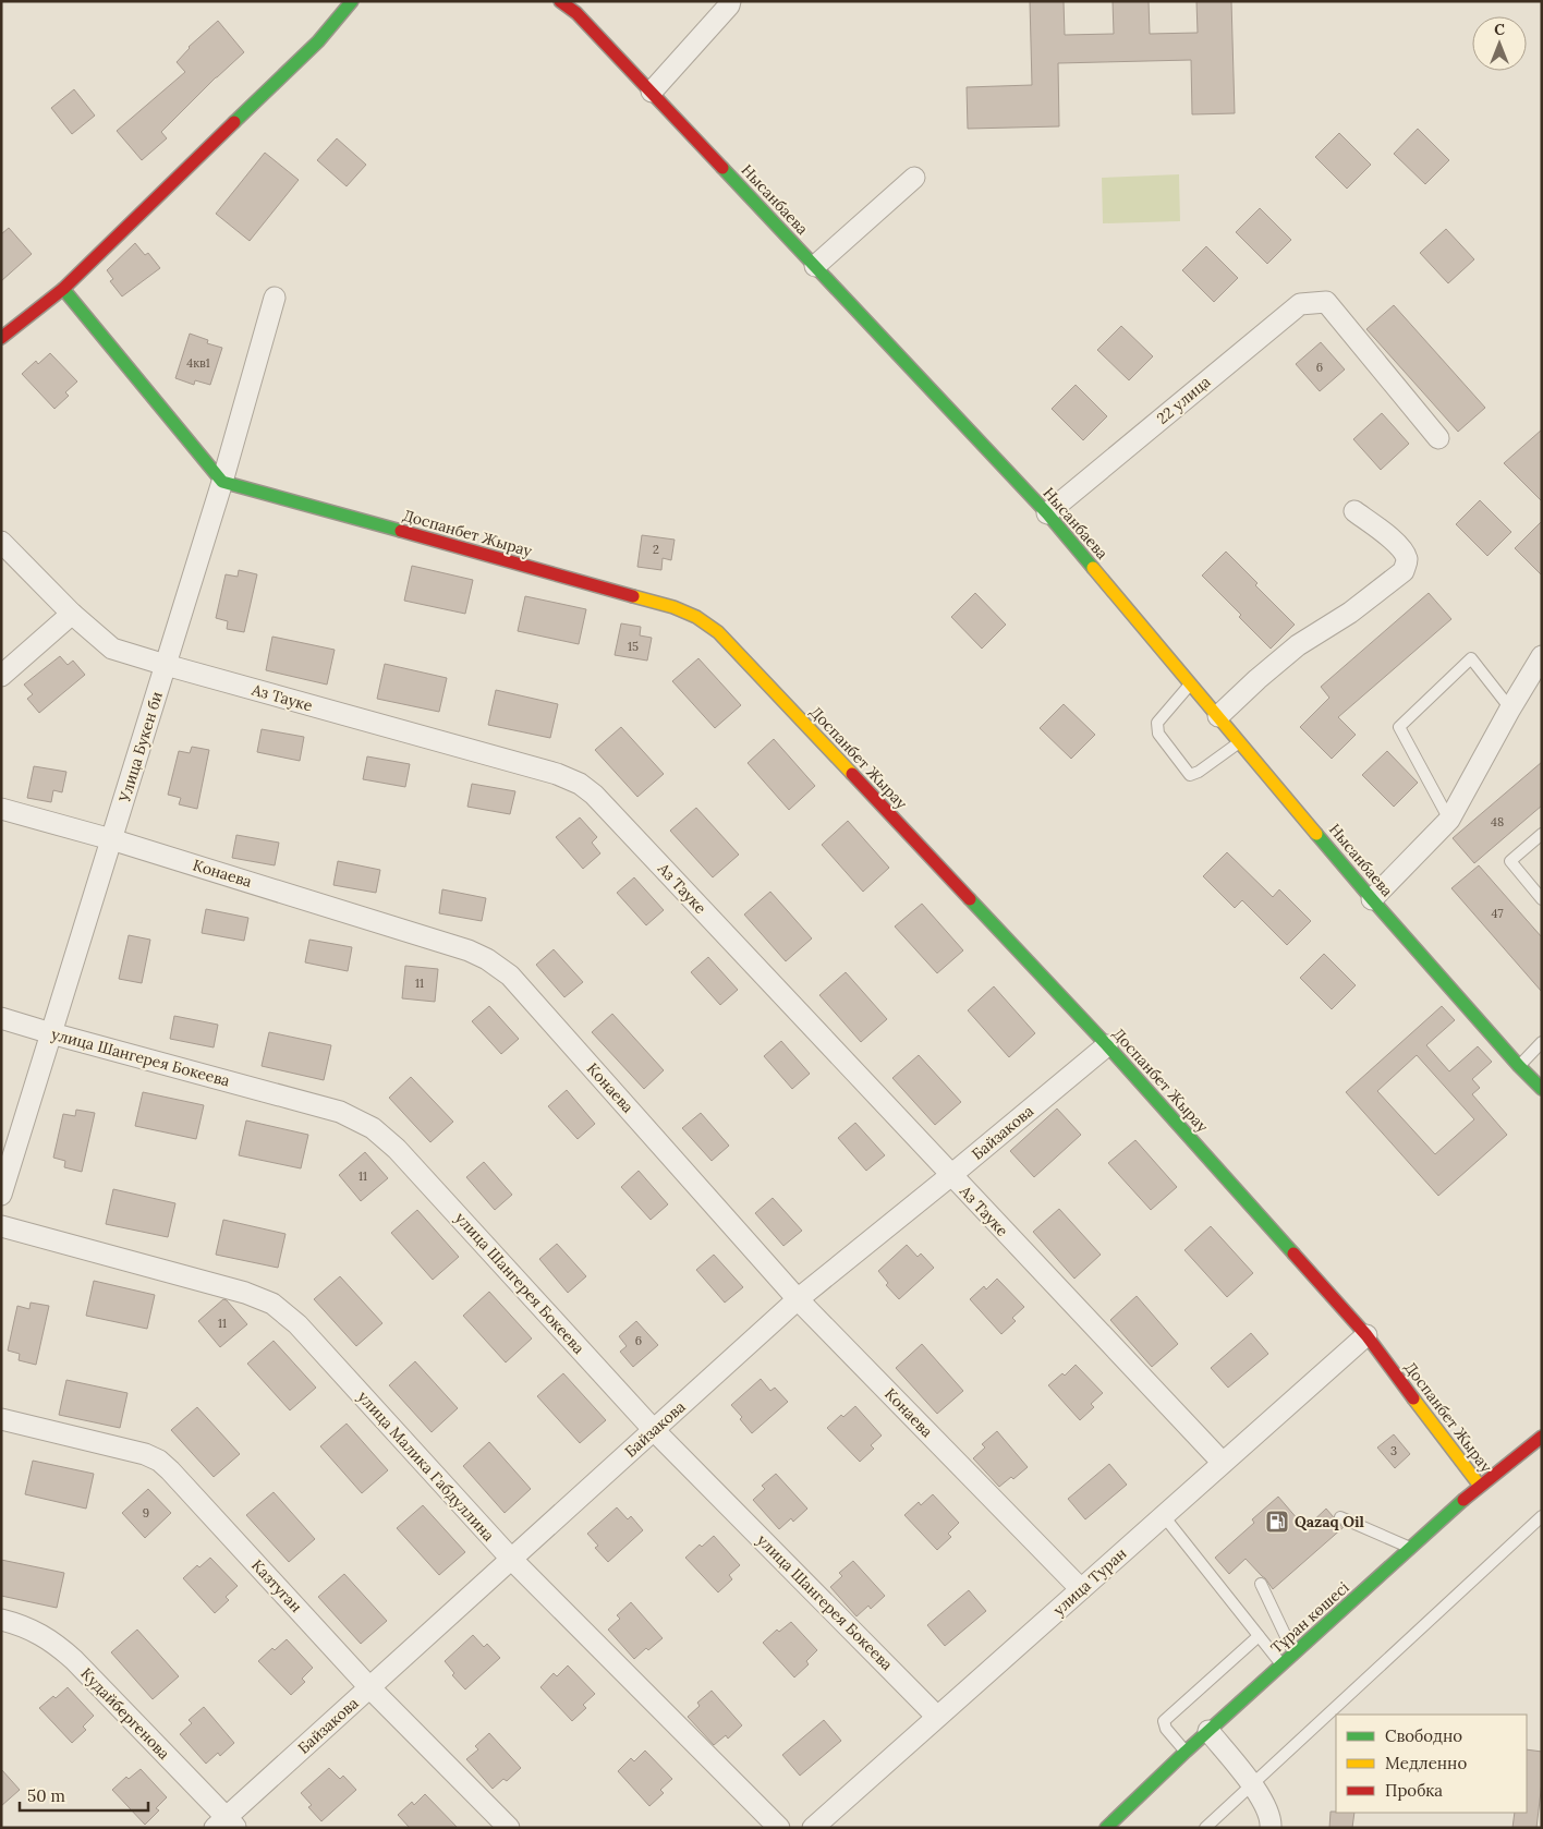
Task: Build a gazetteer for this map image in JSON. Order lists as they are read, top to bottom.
{
  "streets": {
    "street": [
      "Нысанбаева",
      "22 улица",
      "Доспанбет Жырау",
      "Аз Тауке",
      "Улица Букен би",
      "Конаева",
      "улица Шангерея Бокеева",
      "Байзакова",
      "улица Малика Габдуллина",
      "улица Туран",
      "Казтуган",
      "Тұран көшесі",
      "Кудайбергенова"
    ]
  },
  "crossings": [
    ["Нысанбаева", "22 улица"],
    ["Доспанбет Жырау", "Улица Букен би"],
    ["Доспанбет Жырау", "Байзакова"],
    ["Доспанбет Жырау", "улица Туран"],
    ["Доспанбет Жырау", "Тұран көшесі"],
    ["Аз Тауке", "Улица Букен би"],
    ["Аз Тауке", "Байзакова"],
    ["Аз Тауке", "улица Туран"],
    ["Улица Букен би", "Конаева"],
    ["Улица Букен би", "улица Шангерея Бокеева"],
    ["Конаева", "Байзакова"],
    ["Конаева", "улица Туран"],
    ["улица Шангерея Бокеева", "Байзакова"],
    ["улица Шангерея Бокеева", "улица Туран"],
    ["Байзакова", "улица Малика Габдуллина"],
    ["Байзакова", "Казтуган"],
    ["Байзакова", "Кудайбергенова"]
  ],
  "places": {
    "fuel station": ["Qazaq Oil"]
  },
  "house_numbers": [
    "4кв1",
    "6",
    "2",
    "15",
    "48",
    "47",
    "11",
    "11",
    "11",
    "6",
    "3",
    "9"
  ],
  "legend": ["Свободно", "Медленно", "Пробка"],
  "scale_bar": "50 m",
  "north": "top"
}
